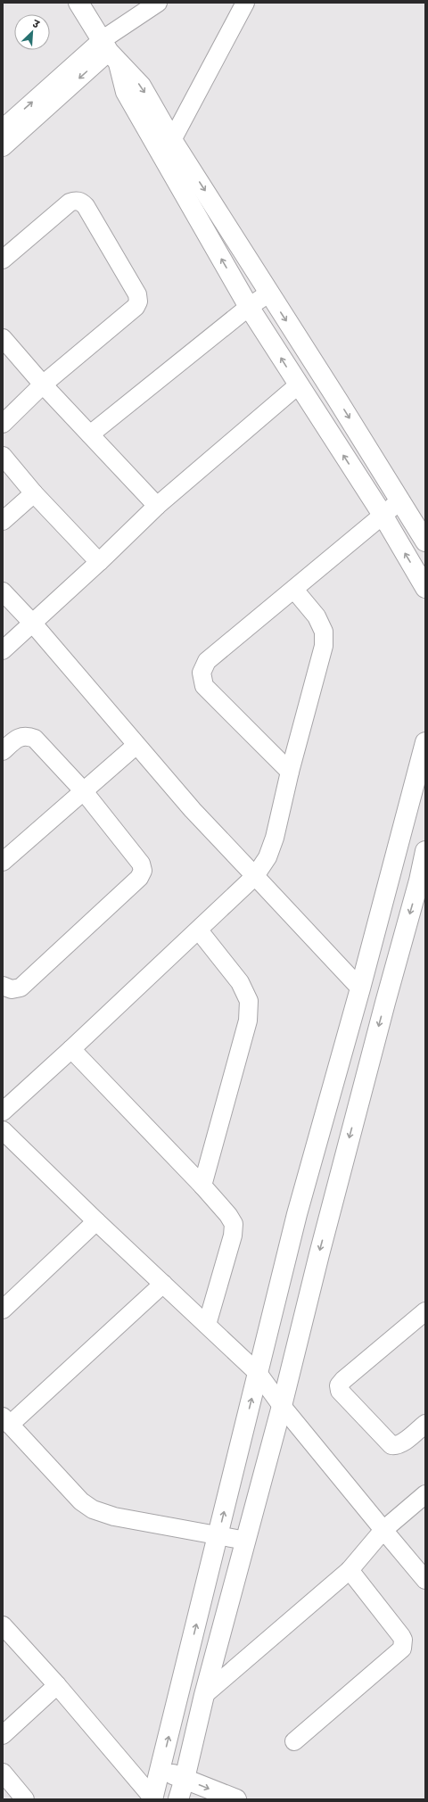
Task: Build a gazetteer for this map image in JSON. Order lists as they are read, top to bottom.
{
  "north": "top right"
}
